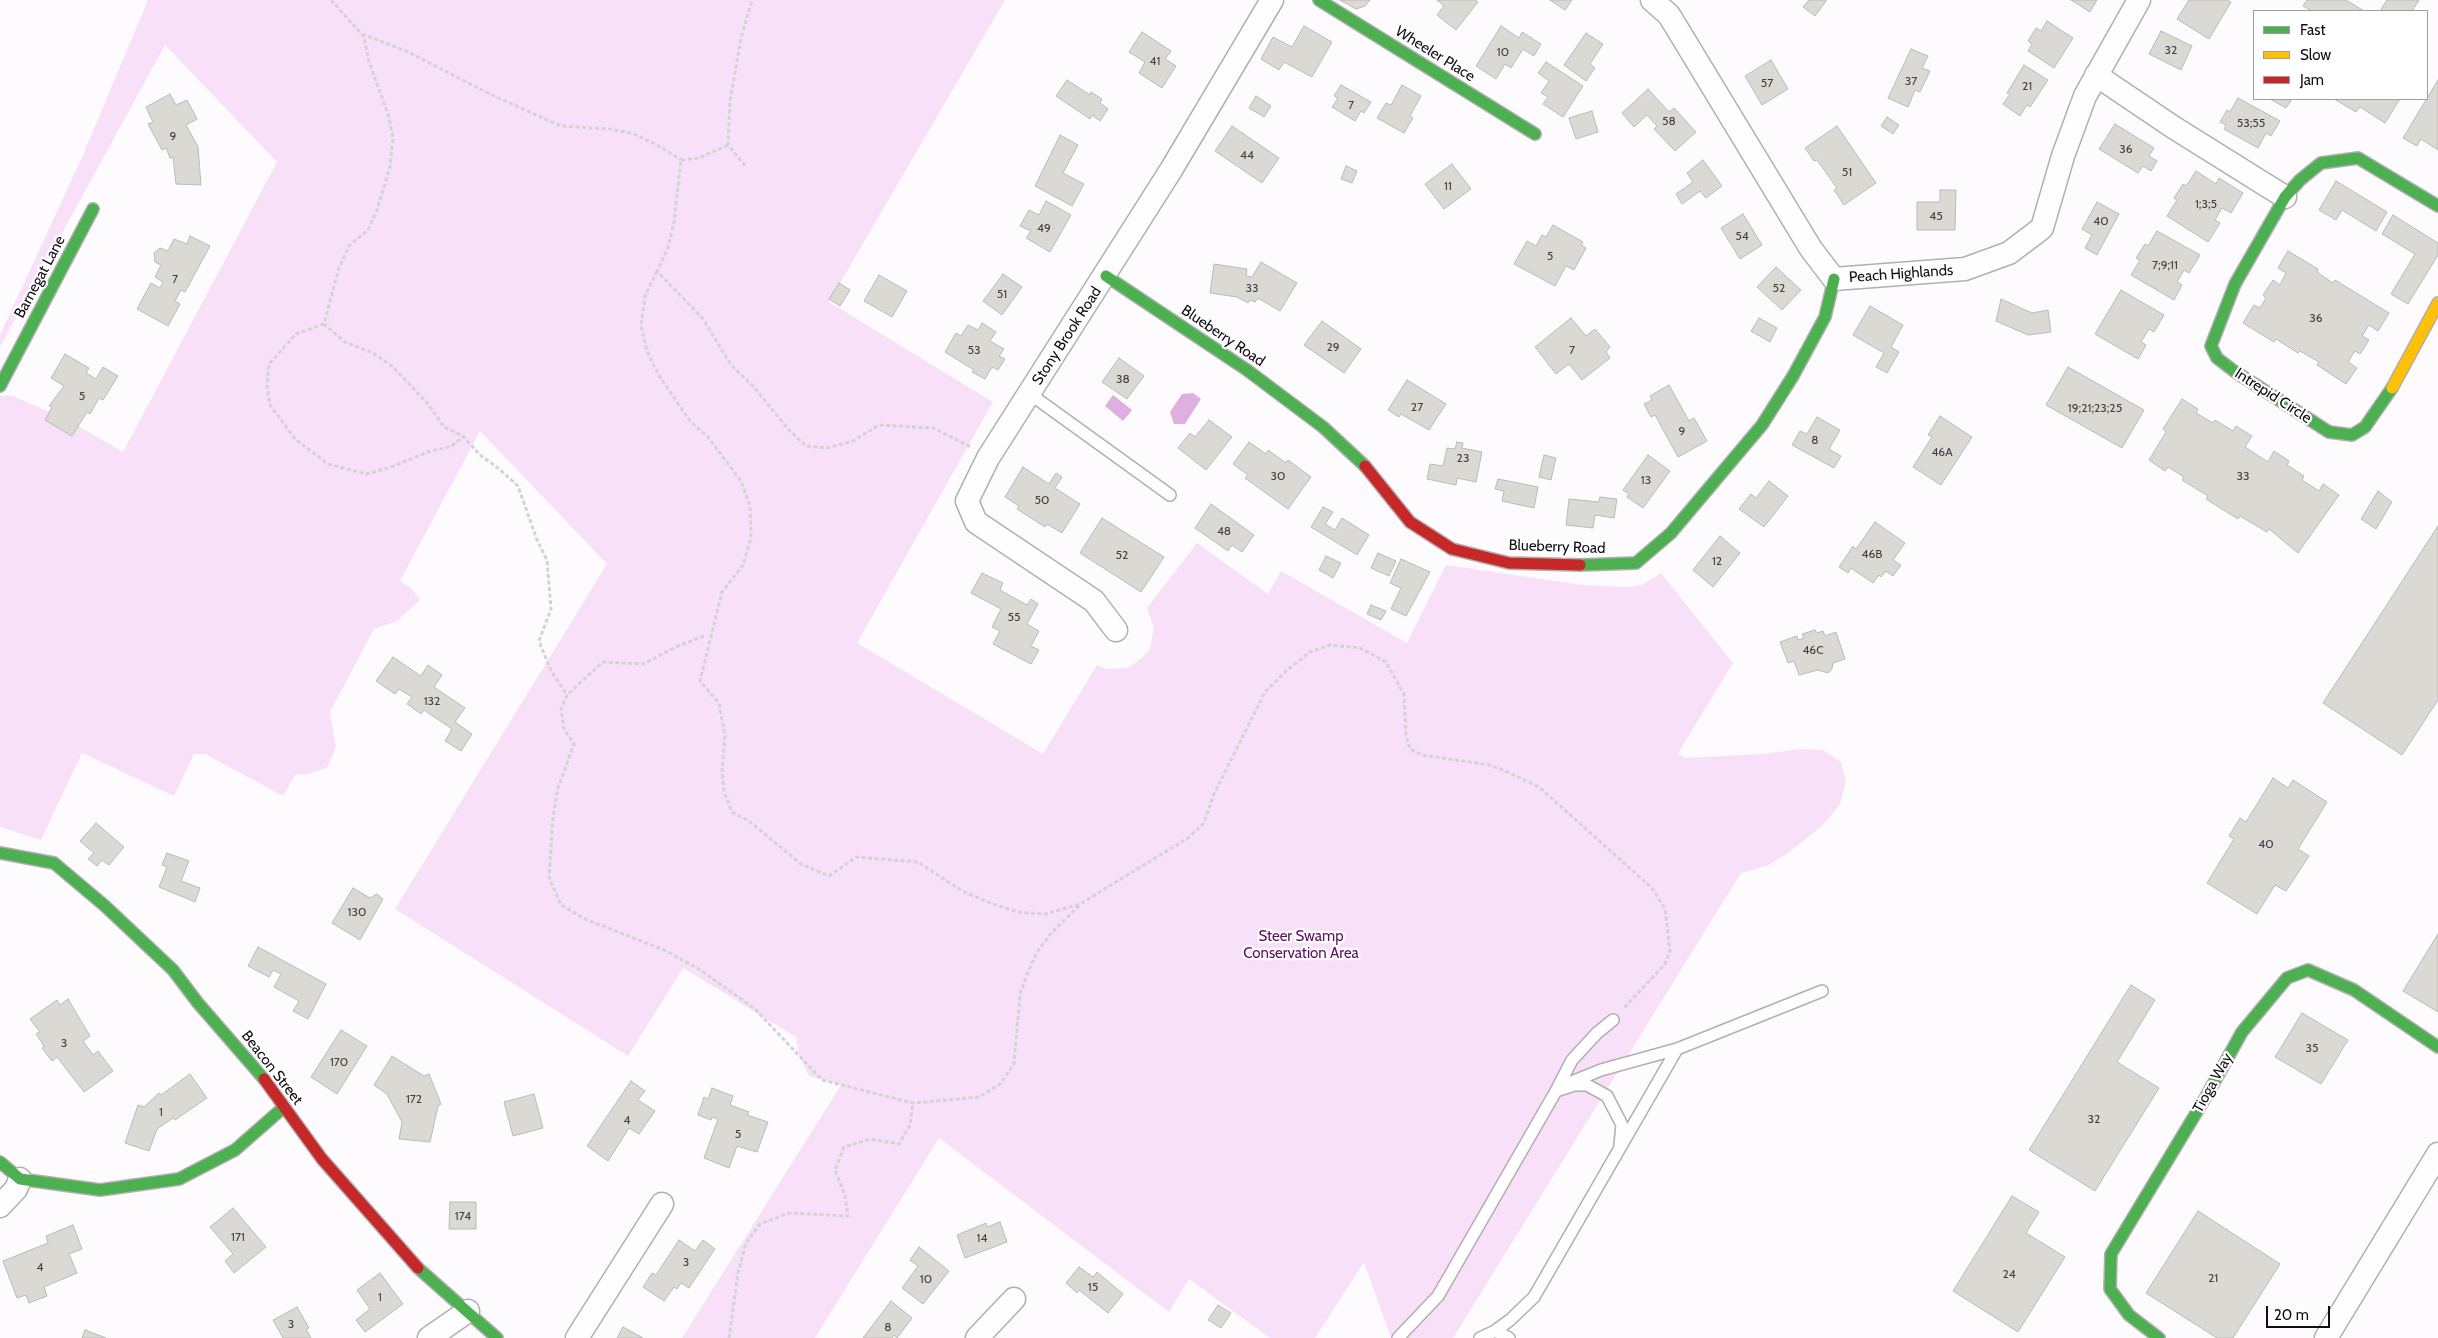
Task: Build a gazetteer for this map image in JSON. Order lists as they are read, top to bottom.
{
  "streets": {
    "street": [
      "Wheeler Place",
      "Peach Highlands",
      "Barnegat Lane",
      "Stony Brook Road",
      "Blueberry Road",
      "Intrepid Circle",
      "Beacon Street",
      "Tioga Way"
    ]
  },
  "crossings": [
    ["Peach Highlands", "Blueberry Road"],
    ["Stony Brook Road", "Blueberry Road"]
  ],
  "parks": ["Steer Swamp Conservation Area"],
  "house_numbers": [
    "32",
    "10",
    "41",
    "37",
    "57",
    "21",
    "7",
    "58",
    "53;55",
    "9",
    "36",
    "44",
    "51",
    "11",
    "1;3;5",
    "45",
    "40",
    "49",
    "54",
    "5",
    "7;9;11",
    "7",
    "33",
    "52",
    "51",
    "36",
    "29",
    "53",
    "7",
    "38",
    "5",
    "27",
    "19;21;23;25",
    "9",
    "8",
    "46A",
    "23",
    "30",
    "33",
    "13",
    "50",
    "48",
    "46B",
    "52",
    "12",
    "55",
    "46C",
    "132",
    "40",
    "130",
    "3",
    "35",
    "170",
    "172",
    "1",
    "32",
    "4",
    "5",
    "174",
    "171",
    "14",
    "3",
    "4",
    "24",
    "21",
    "10",
    "15",
    "1",
    "3",
    "8"
  ],
  "legend": ["Fast", "Slow", "Jam"],
  "scale_bar": "20 m"
}
